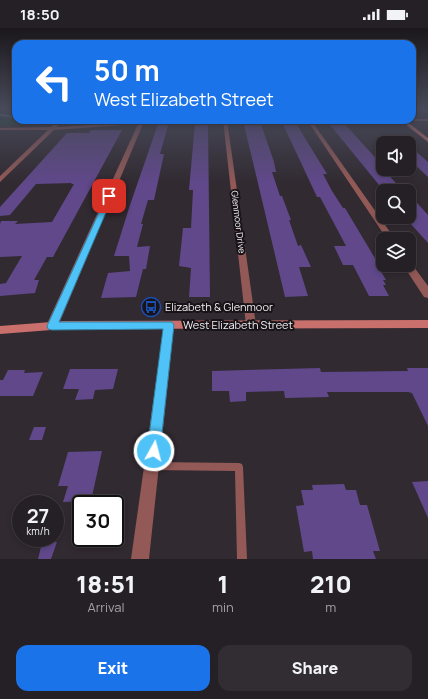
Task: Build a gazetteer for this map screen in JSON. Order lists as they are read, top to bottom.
{
  "streets": {
    "main road": ["West Elizabeth Street"],
    "street": ["Glenmoor Drive"]
  },
  "crossings": [
    ["Glenmoor Drive", "West Elizabeth Street"]
  ],
  "places": {
    "bus stop": ["Elizabeth & Glenmoor"]
  },
  "page": {
    "status": "18:50",
    "turn": ["50 m", "West Elizabeth Street"],
    "speed": "27 km/h",
    "limit": "30",
    "eta": [
      "18:51",
      "Arrival",
      "1",
      "min",
      "210",
      "m"
    ],
    "buttons": ["Exit", "Share"]
  }
}
